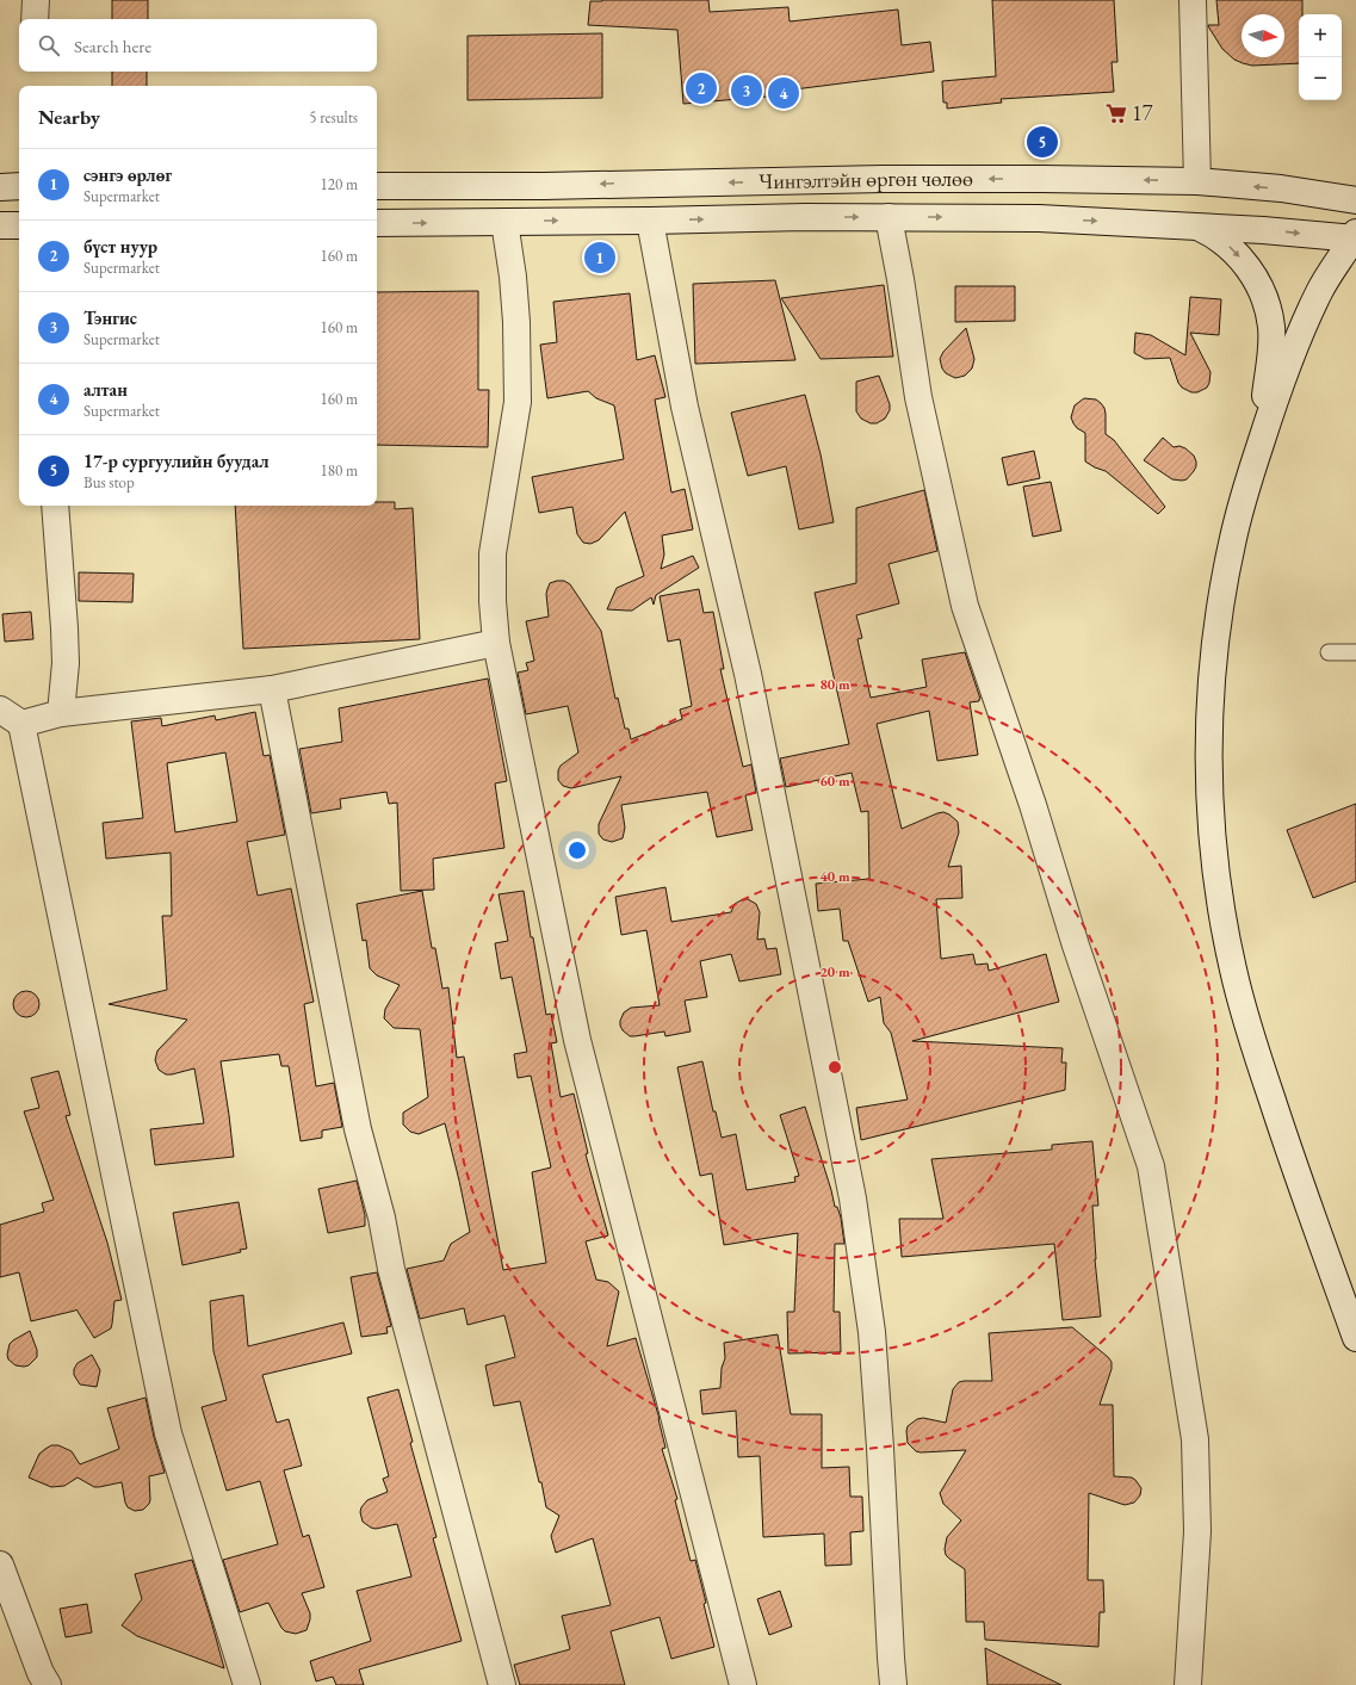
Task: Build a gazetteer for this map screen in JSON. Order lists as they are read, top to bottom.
{
  "streets": {
    "street": ["Чингэлтэйн өргөн чөлөө"]
  },
  "places": {
    "supermarket": ["17"]
  },
  "north": "right",
  "page": {
    "map_buttons": ["+", "−"],
    "search": "Search here",
    "pins": [
      "2",
      "3",
      "4",
      "5",
      "1"
    ],
    "heading": ["Nearby", "5 results"],
    "list": [
      {
        "mark": "1",
        "name": "сэнгэ өрлөг",
        "note": "Supermarket",
        "value": "120 m"
      },
      {
        "mark": "2",
        "name": "бүст нуур",
        "note": "Supermarket",
        "value": "160 m"
      },
      {
        "mark": "3",
        "name": "Тэнгис",
        "note": "Supermarket",
        "value": "160 m"
      },
      {
        "mark": "4",
        "name": "алтан",
        "note": "Supermarket",
        "value": "160 m"
      },
      {
        "mark": "5",
        "name": "17-р сургуулийн буудал",
        "note": "Bus stop",
        "value": "180 m"
      }
    ]
  },
  "rings": [
    "80 m",
    "60 m",
    "40 m",
    "20 m"
  ]
}
